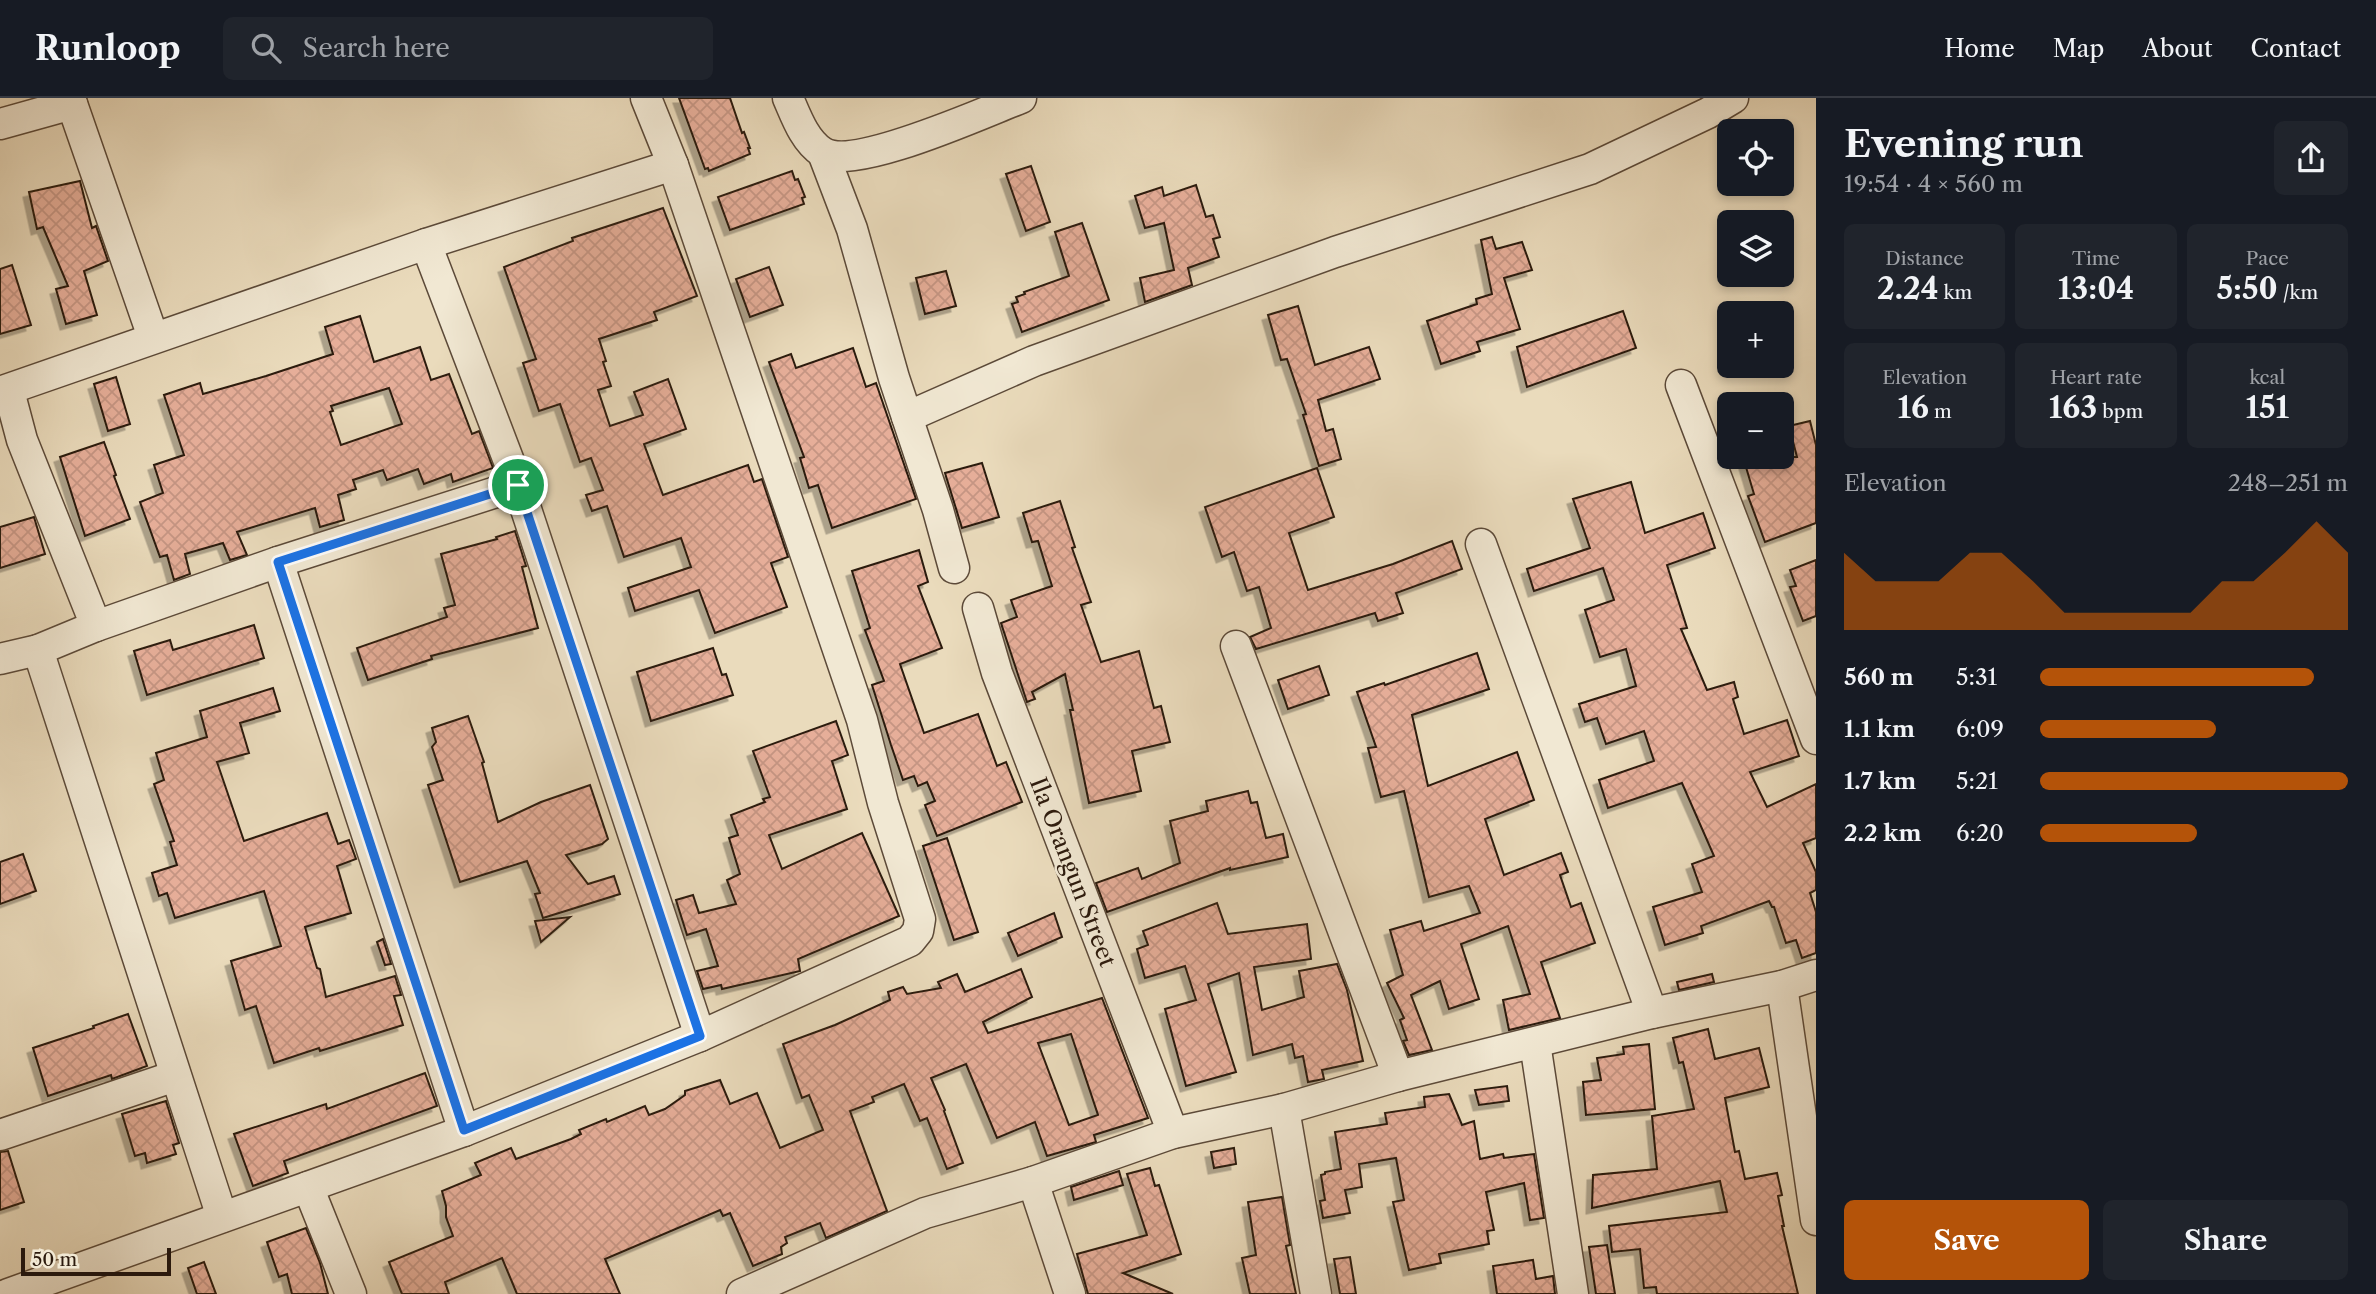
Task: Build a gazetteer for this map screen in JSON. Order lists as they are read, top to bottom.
{
  "streets": {
    "street": ["Ila Orangun Street"]
  },
  "scale_bar": "50 m",
  "page": {
    "header": "Runloop",
    "search": "Search here",
    "nav": [
      "Home",
      "Map",
      "About",
      "Contact"
    ],
    "heading": ["Evening run", "19:54 · 4 × 560 m"],
    "map_buttons": ["+", "−"],
    "stats": [
      ["Distance", "2.24 km"],
      ["Time", "13:04"],
      ["Pace", "5:50 /km"],
      ["Elevation", "16 m"],
      ["Heart rate", "163 bpm"],
      ["kcal", "151"]
    ],
    "chart": ["Elevation", "248–251 m"],
    "list": [
      {
        "name": "560 m",
        "note": "5:31"
      },
      {
        "name": "1.1 km",
        "note": "6:09"
      },
      {
        "name": "1.7 km",
        "note": "5:21"
      },
      {
        "name": "2.2 km",
        "note": "6:20"
      }
    ],
    "buttons": ["Save", "Share"],
    "scale": "50 m"
  }
}
